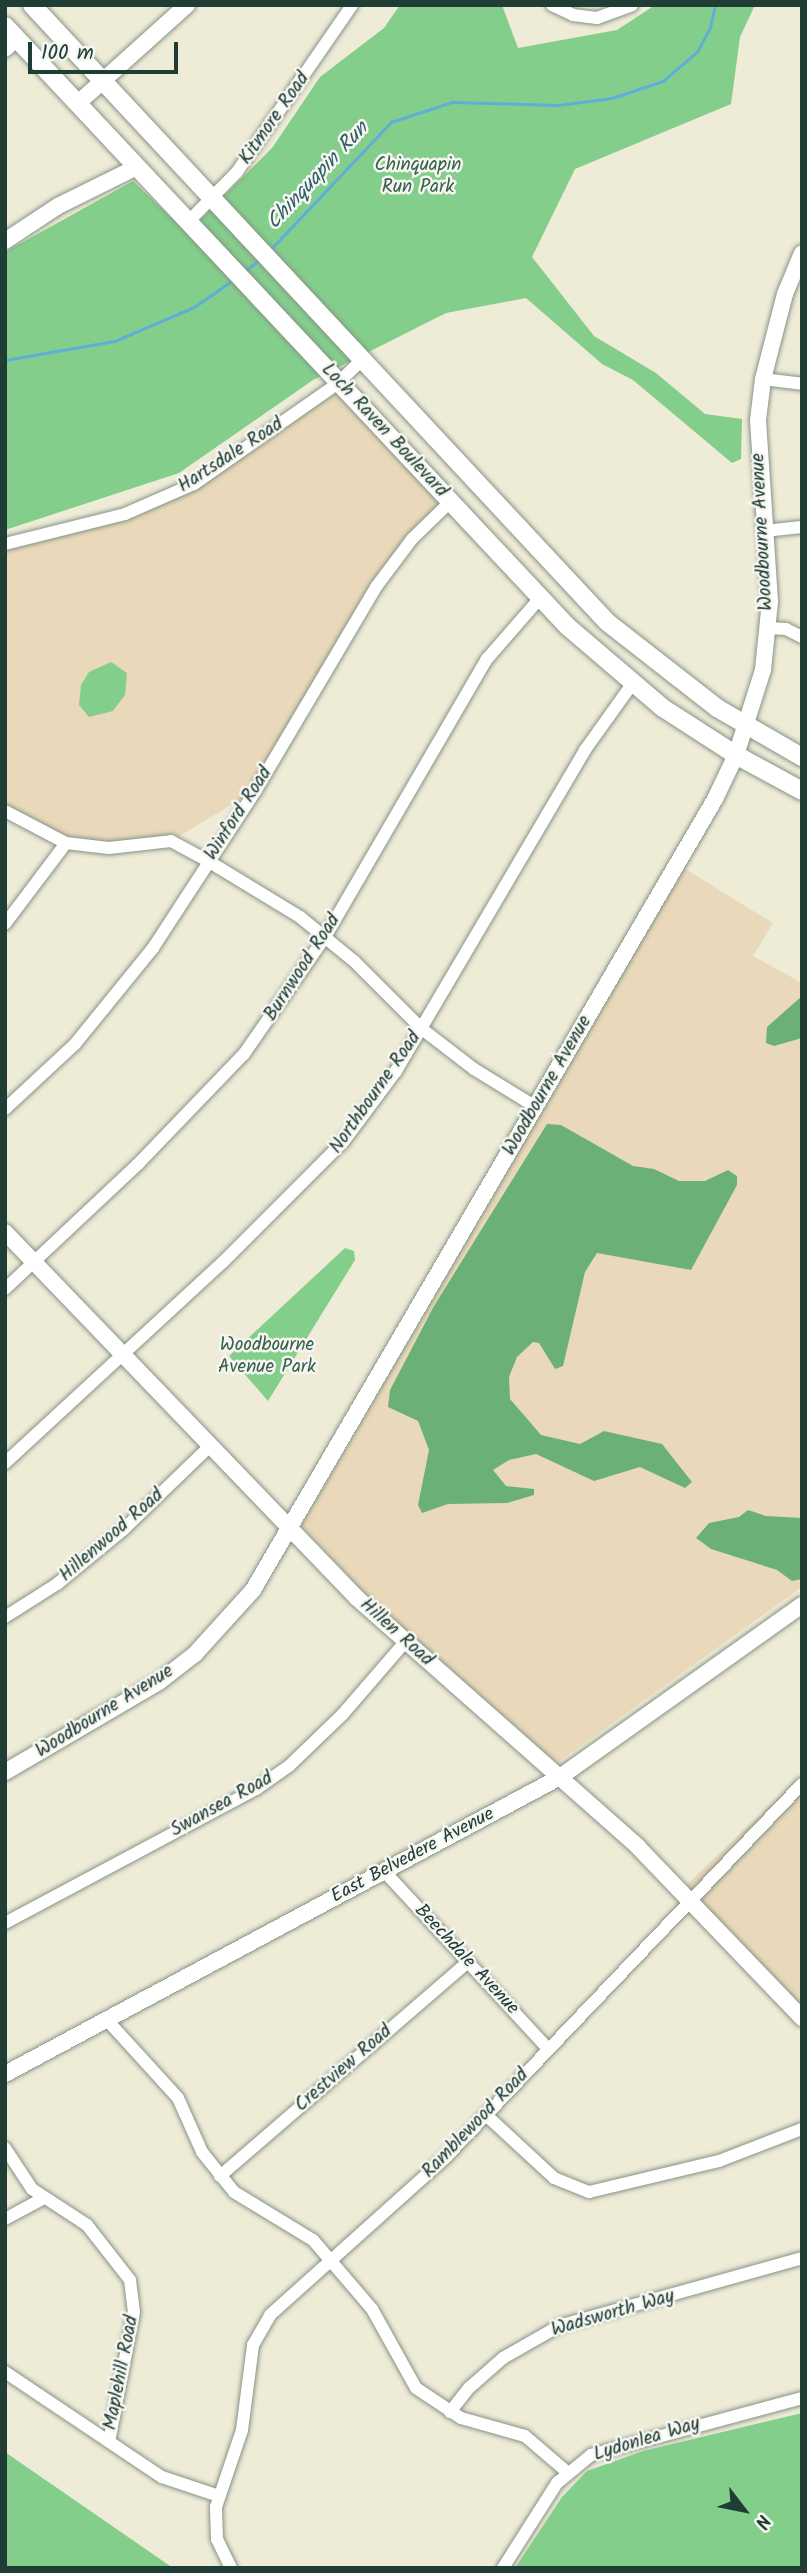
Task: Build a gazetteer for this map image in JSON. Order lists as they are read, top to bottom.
{
  "streets": {
    "main road": ["Loch Raven Boulevard"],
    "street": [
      "Kitmore Road",
      "Hartsdale Road",
      "Woodbourne Avenue",
      "Winford Road",
      "Burnwood Road",
      "Northbourne Road",
      "Hillenwood Road",
      "Hillen Road",
      "Swansea Road",
      "East Belvedere Avenue",
      "Beechdale Avenue",
      "Crestview Road",
      "Ramblewood Road",
      "Wadsworth Way",
      "Maplehill Road",
      "Lydonlea Way"
    ]
  },
  "crossings": [
    ["Kitmore Road", "Loch Raven Boulevard"],
    ["Loch Raven Boulevard", "Hartsdale Road"],
    ["Loch Raven Boulevard", "Woodbourne Avenue"],
    ["Loch Raven Boulevard", "Winford Road"],
    ["Loch Raven Boulevard", "Burnwood Road"],
    ["Loch Raven Boulevard", "Northbourne Road"],
    ["Woodbourne Avenue", "Hillen Road"],
    ["Burnwood Road", "Hillen Road"],
    ["Northbourne Road", "Hillen Road"],
    ["Hillenwood Road", "Hillen Road"],
    ["Hillen Road", "Swansea Road"],
    ["Hillen Road", "East Belvedere Avenue"],
    ["Hillen Road", "Ramblewood Road"],
    ["East Belvedere Avenue", "Beechdale Avenue"],
    ["Beechdale Avenue", "Crestview Road"],
    ["Beechdale Avenue", "Ramblewood Road"]
  ],
  "water": ["Chinquapin Run"],
  "parks": ["Chinquapin Run Park", "Woodbourne Avenue Park"],
  "scale_bar": "100 m",
  "north": "bottom right"
}
